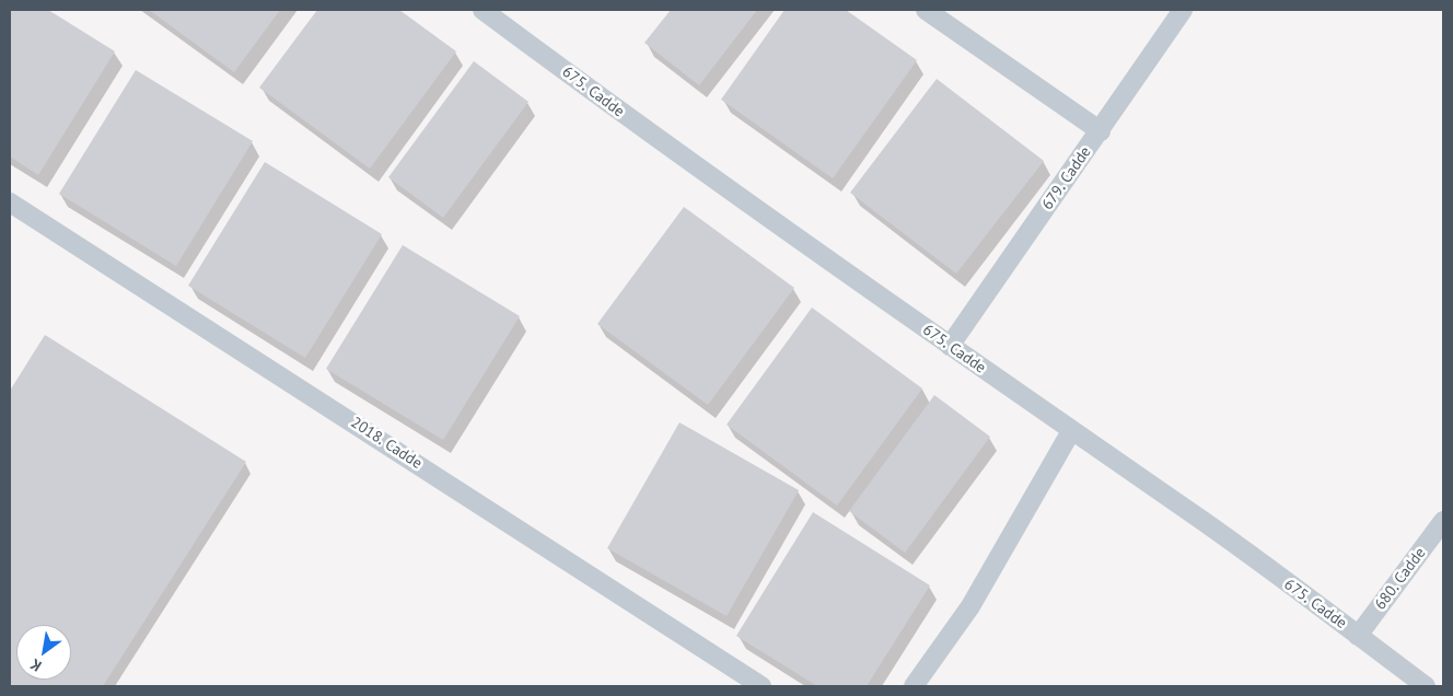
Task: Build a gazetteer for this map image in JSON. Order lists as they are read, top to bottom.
{
  "streets": {
    "street": [
      "675. Cadde",
      "679. Cadde",
      "2018. Cadde",
      "680. Cadde"
    ]
  },
  "crossings": [
    ["675. Cadde", "679. Cadde"],
    ["675. Cadde", "680. Cadde"]
  ],
  "north": "bottom left"
}
